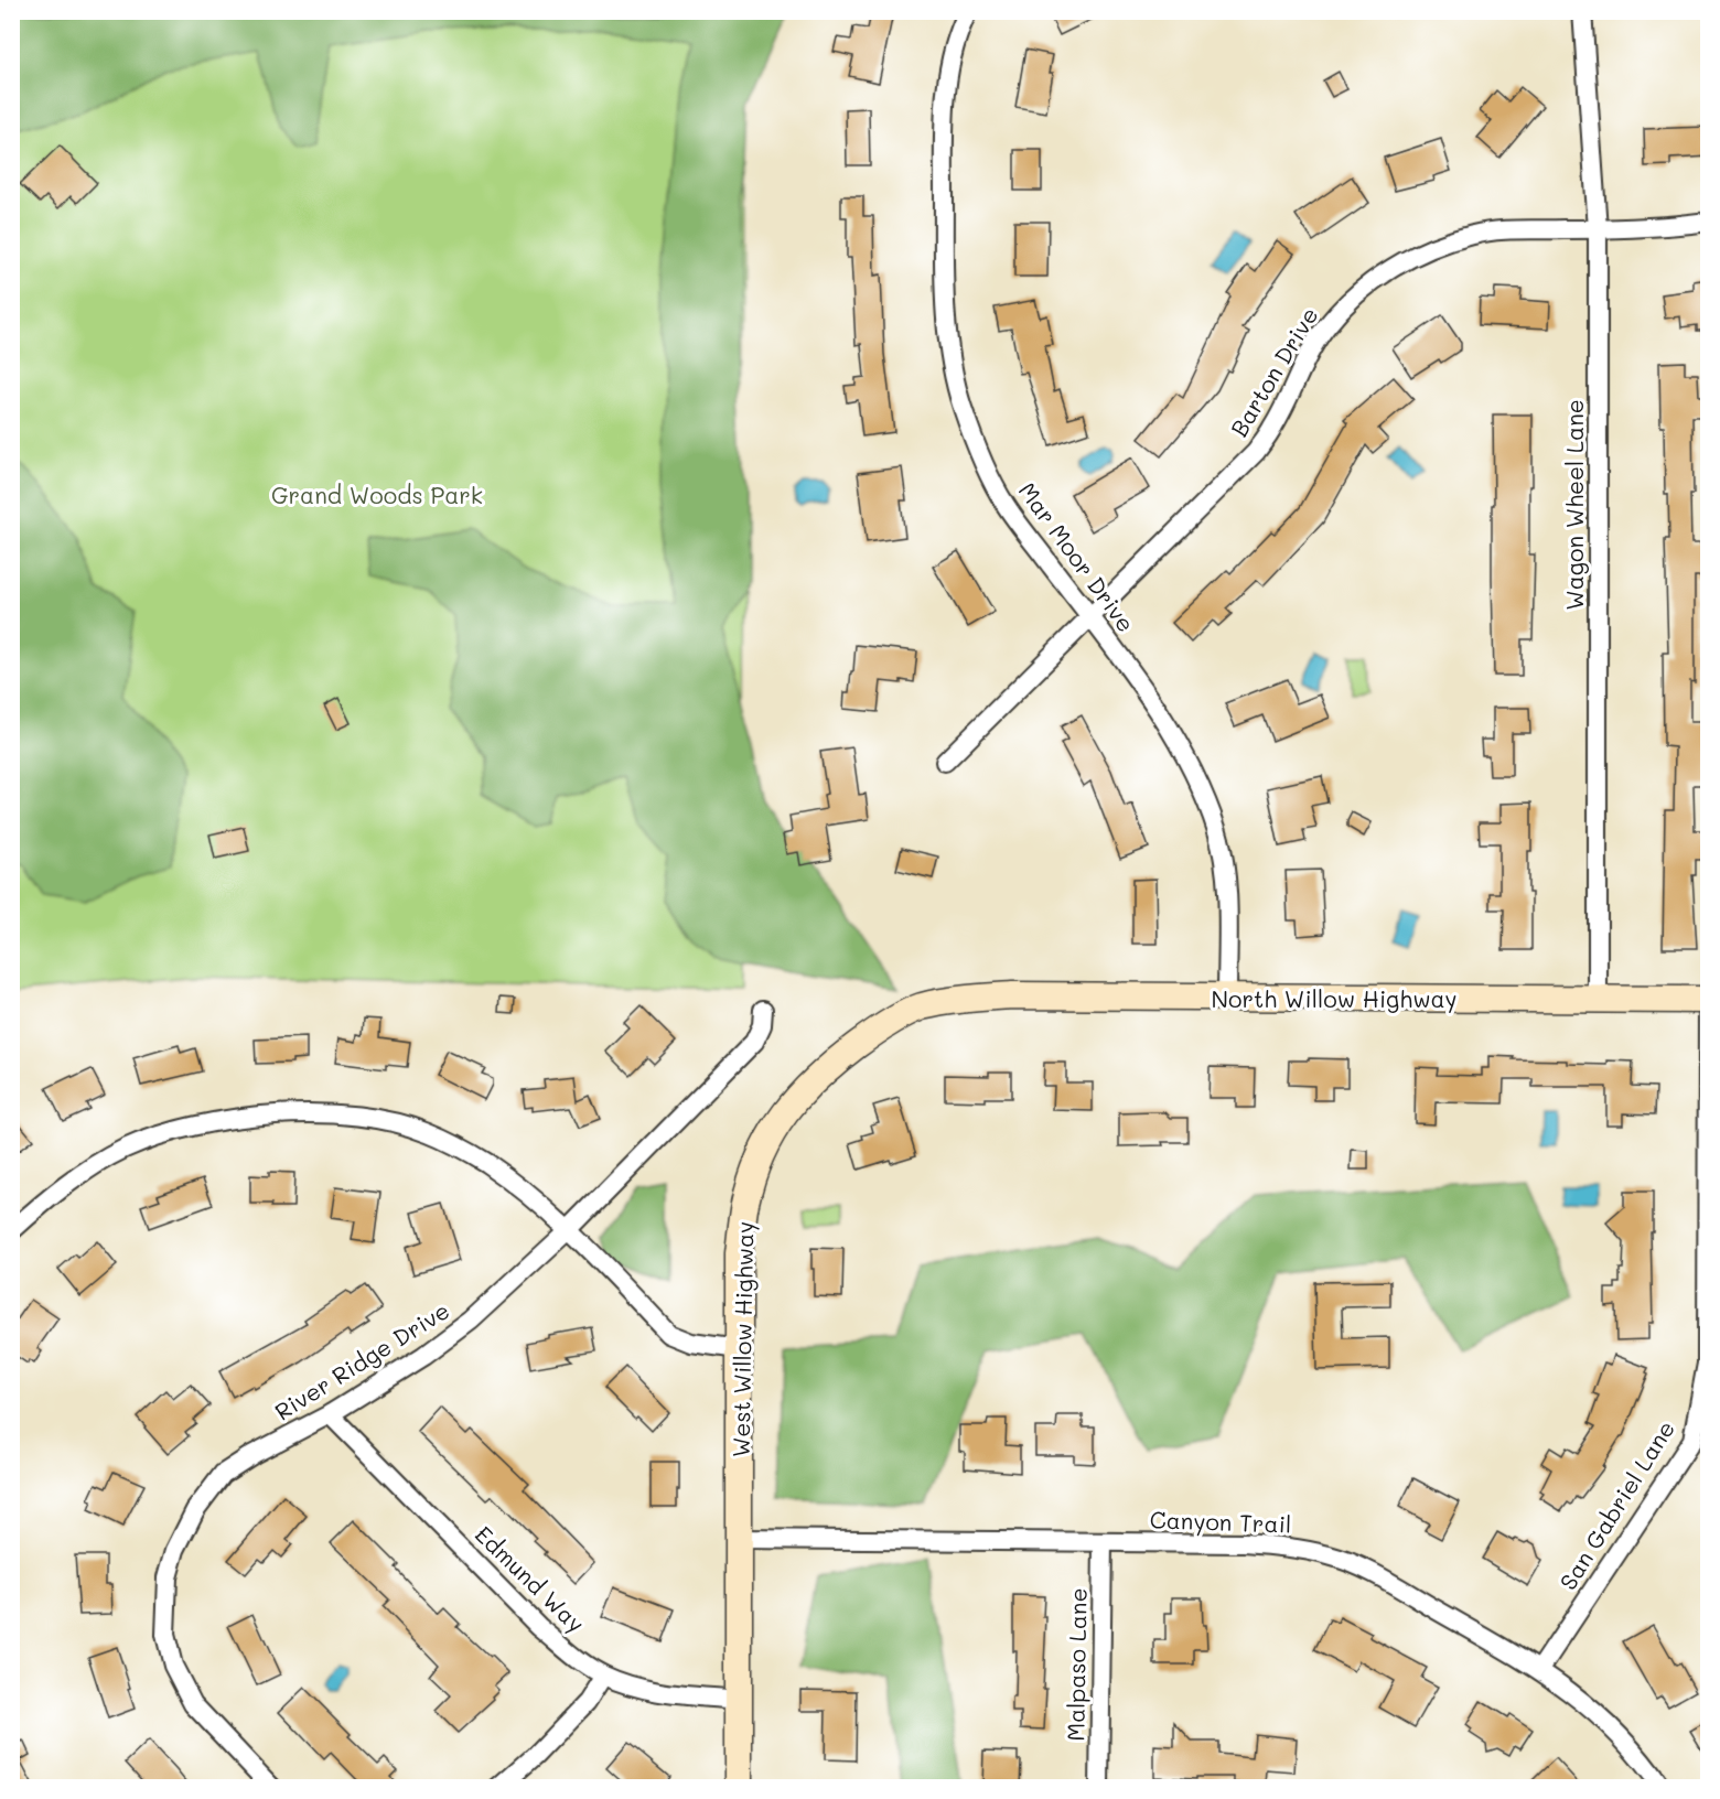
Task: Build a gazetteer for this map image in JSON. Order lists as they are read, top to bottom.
{
  "streets": {
    "street": [
      "Barton Drive",
      "Wagon Wheel Lane",
      "Mar Moor Drive",
      "North Willow Highway",
      "West Willow Highway",
      "River Ridge Drive",
      "San Gabriel Lane",
      "Canyon Trail",
      "Edmund Way",
      "Malpaso Lane"
    ]
  },
  "crossings": [
    ["Barton Drive", "Wagon Wheel Lane"],
    ["Barton Drive", "Mar Moor Drive"],
    ["Wagon Wheel Lane", "North Willow Highway"],
    ["Mar Moor Drive", "North Willow Highway"],
    ["North Willow Highway", "West Willow Highway"],
    ["North Willow Highway", "San Gabriel Lane"],
    ["West Willow Highway", "Canyon Trail"],
    ["West Willow Highway", "Edmund Way"],
    ["River Ridge Drive", "Edmund Way"],
    ["San Gabriel Lane", "Canyon Trail"],
    ["Canyon Trail", "Malpaso Lane"]
  ],
  "parks": ["Grand Woods Park"]
}
